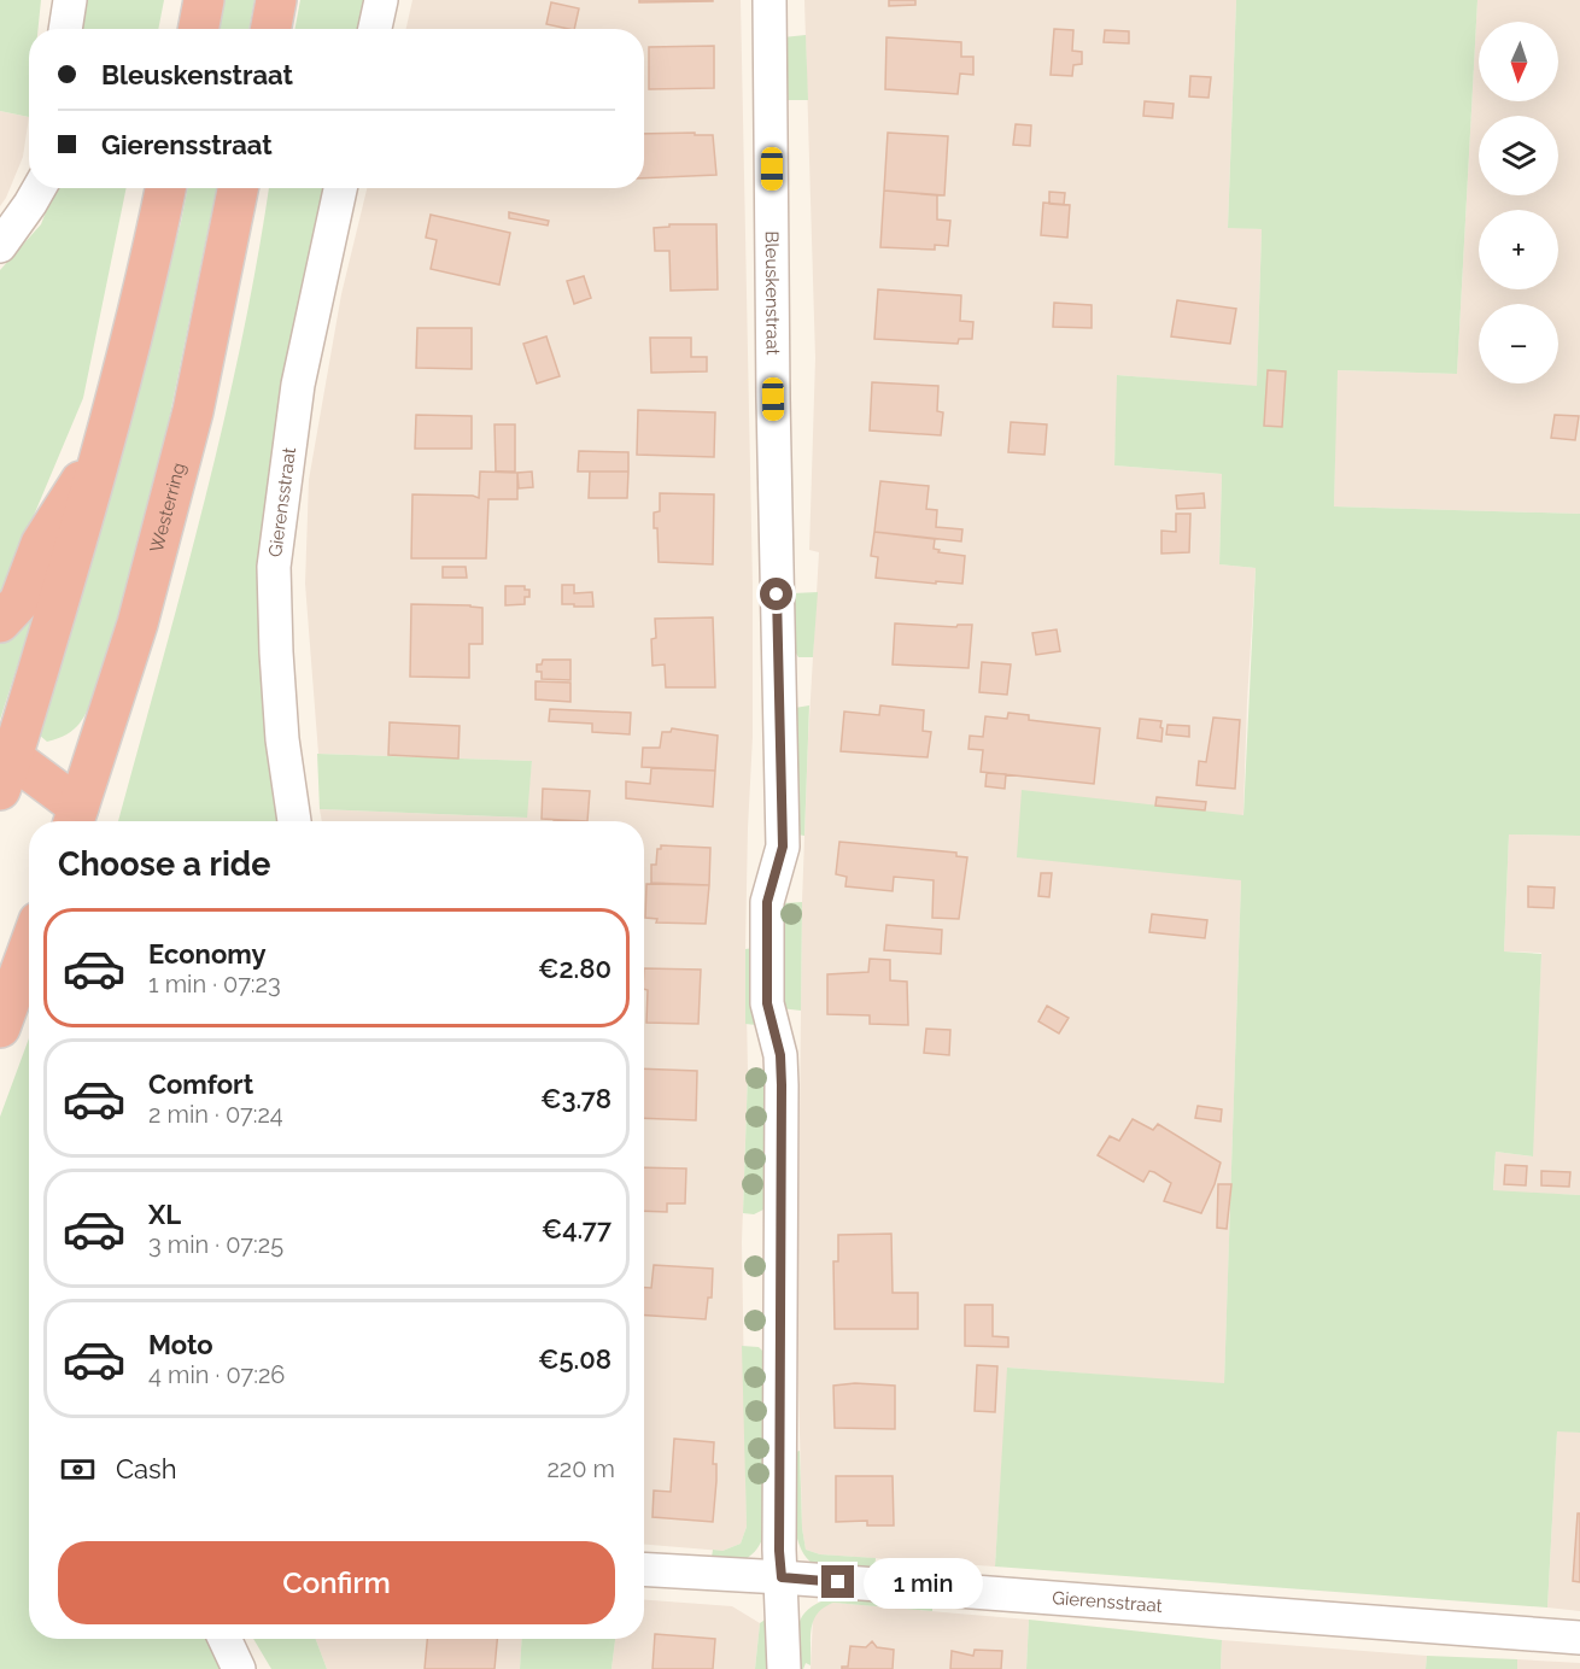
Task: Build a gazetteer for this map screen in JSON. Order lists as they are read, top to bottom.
{
  "streets": {
    "highway": ["Westerring"],
    "street": ["Bleuskenstraat", "Gierensstraat"]
  },
  "crossings": [
    ["Bleuskenstraat", "Gierensstraat"]
  ],
  "north": "bottom",
  "page": {
    "map_buttons": ["+", "−"],
    "banner": ["Bleuskenstraat", "Gierensstraat"],
    "heading": "Choose a ride",
    "list": [
      {
        "name": "Economy",
        "note": "1 min · 07:23",
        "value": "€2.80"
      },
      {
        "name": "Comfort",
        "note": "2 min · 07:24",
        "value": "€3.78"
      },
      {
        "name": "XL",
        "note": "3 min · 07:25",
        "value": "€4.77"
      },
      {
        "name": "Moto",
        "note": "4 min · 07:26",
        "value": "€5.08"
      }
    ],
    "pay": ["Cash", "220 m"],
    "buttons": "Confirm",
    "bubble": "1 min"
  }
}
